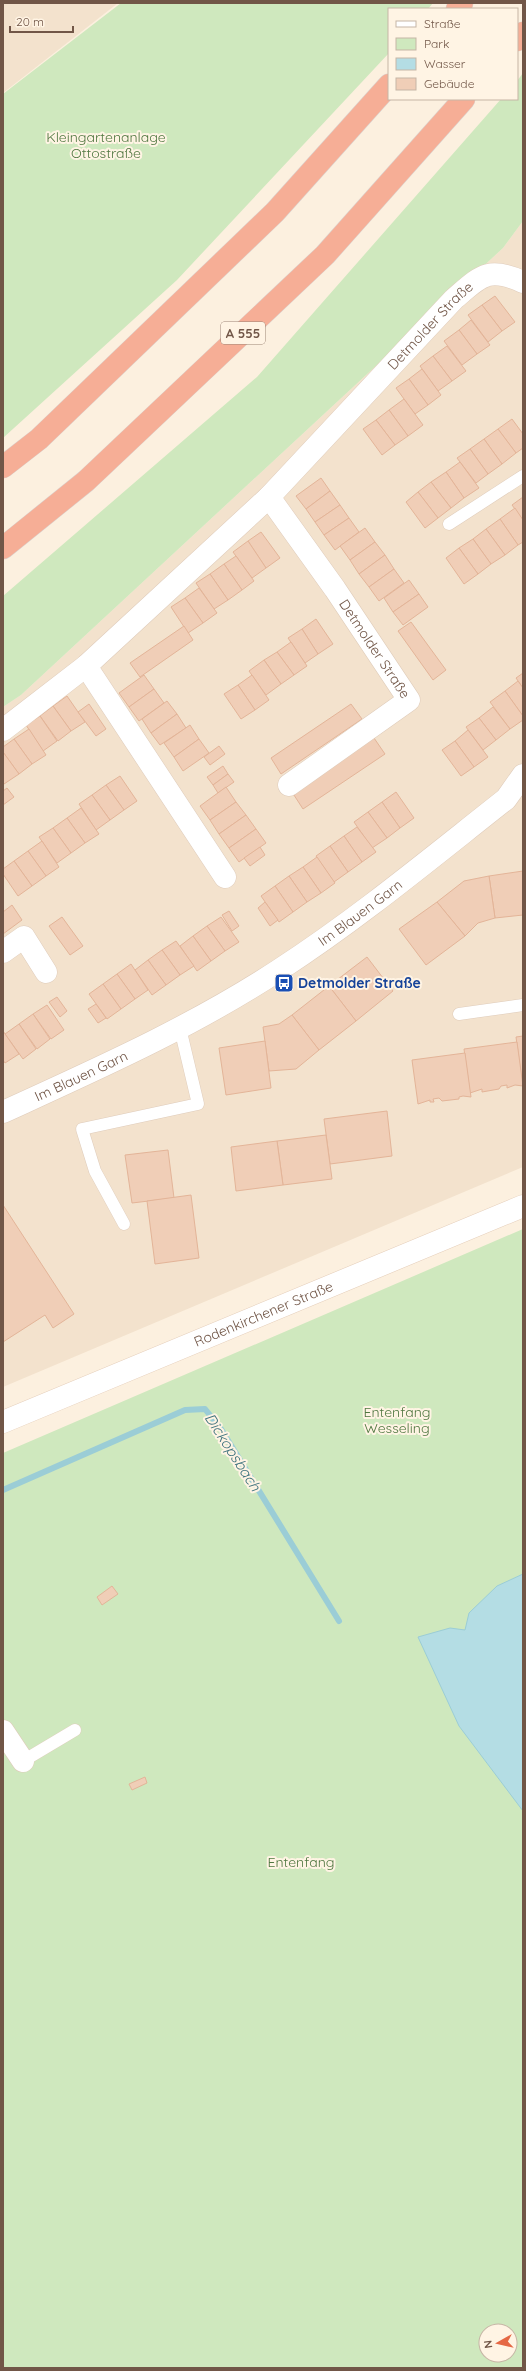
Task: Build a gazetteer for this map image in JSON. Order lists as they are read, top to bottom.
{
  "streets": {
    "highway": ["A 555"],
    "street": ["Detmolder Straße", "Im Blauen Garn", "Rodenkirchener Straße"]
  },
  "water": ["Dickopsbach"],
  "parks": ["Kleingartenanlage Ottostraße", "Entenfang Wesseling", "Entenfang"],
  "places": {
    "bus stop": ["Detmolder Straße"]
  },
  "legend": [
    "Straße",
    "Park",
    "Wasser",
    "Gebäude"
  ],
  "scale_bar": "20 m",
  "north": "left"
}
